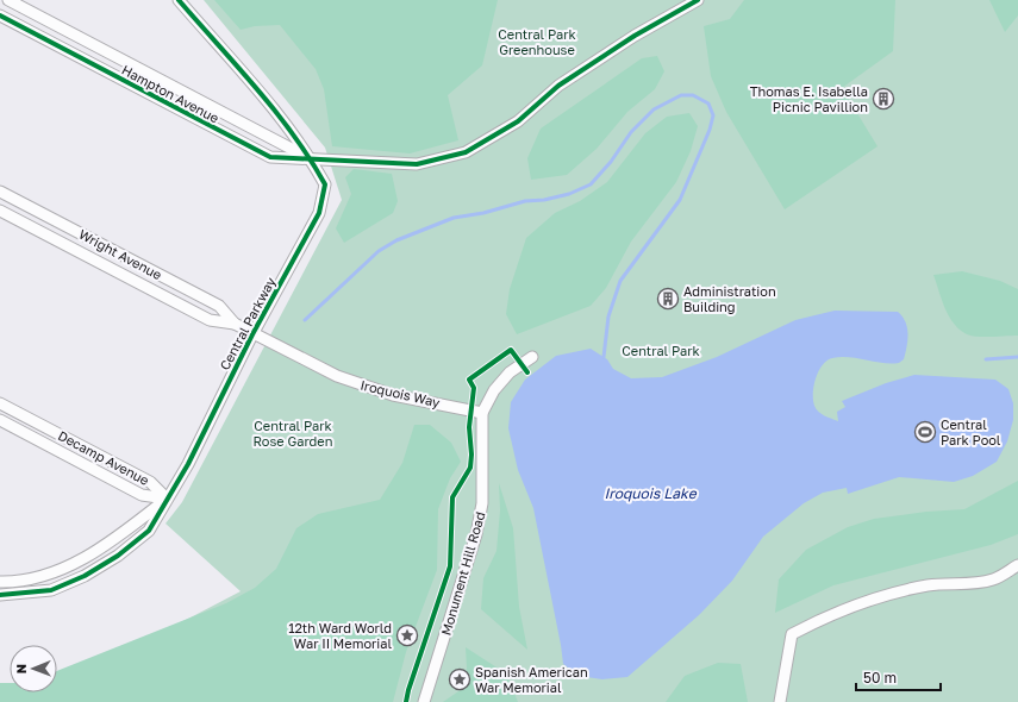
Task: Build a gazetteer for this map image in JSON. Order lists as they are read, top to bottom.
{
  "streets": {
    "street": [
      "Hampton Avenue",
      "Wright Avenue",
      "Central Parkway",
      "Iroquois Way",
      "Decamp Avenue",
      "Monument Hill Road"
    ]
  },
  "crossings": [
    ["Hampton Avenue", "Central Parkway"],
    ["Wright Avenue", "Central Parkway"],
    ["Wright Avenue", "Iroquois Way"],
    ["Central Parkway", "Iroquois Way"],
    ["Central Parkway", "Decamp Avenue"],
    ["Iroquois Way", "Monument Hill Road"]
  ],
  "water": ["Iroquois Lake"],
  "parks": ["Central Park Greenhouse", "Central Park", "Central Park Rose Garden"],
  "places": {
    "building": ["Thomas E. Isabella Picnic Pavillion", "Administration Building"],
    "sports": ["Central Park Pool"],
    "place": ["12th Ward World War II Memorial", "Spanish American War Memorial"]
  },
  "scale_bar": "50 m",
  "north": "left"
}
